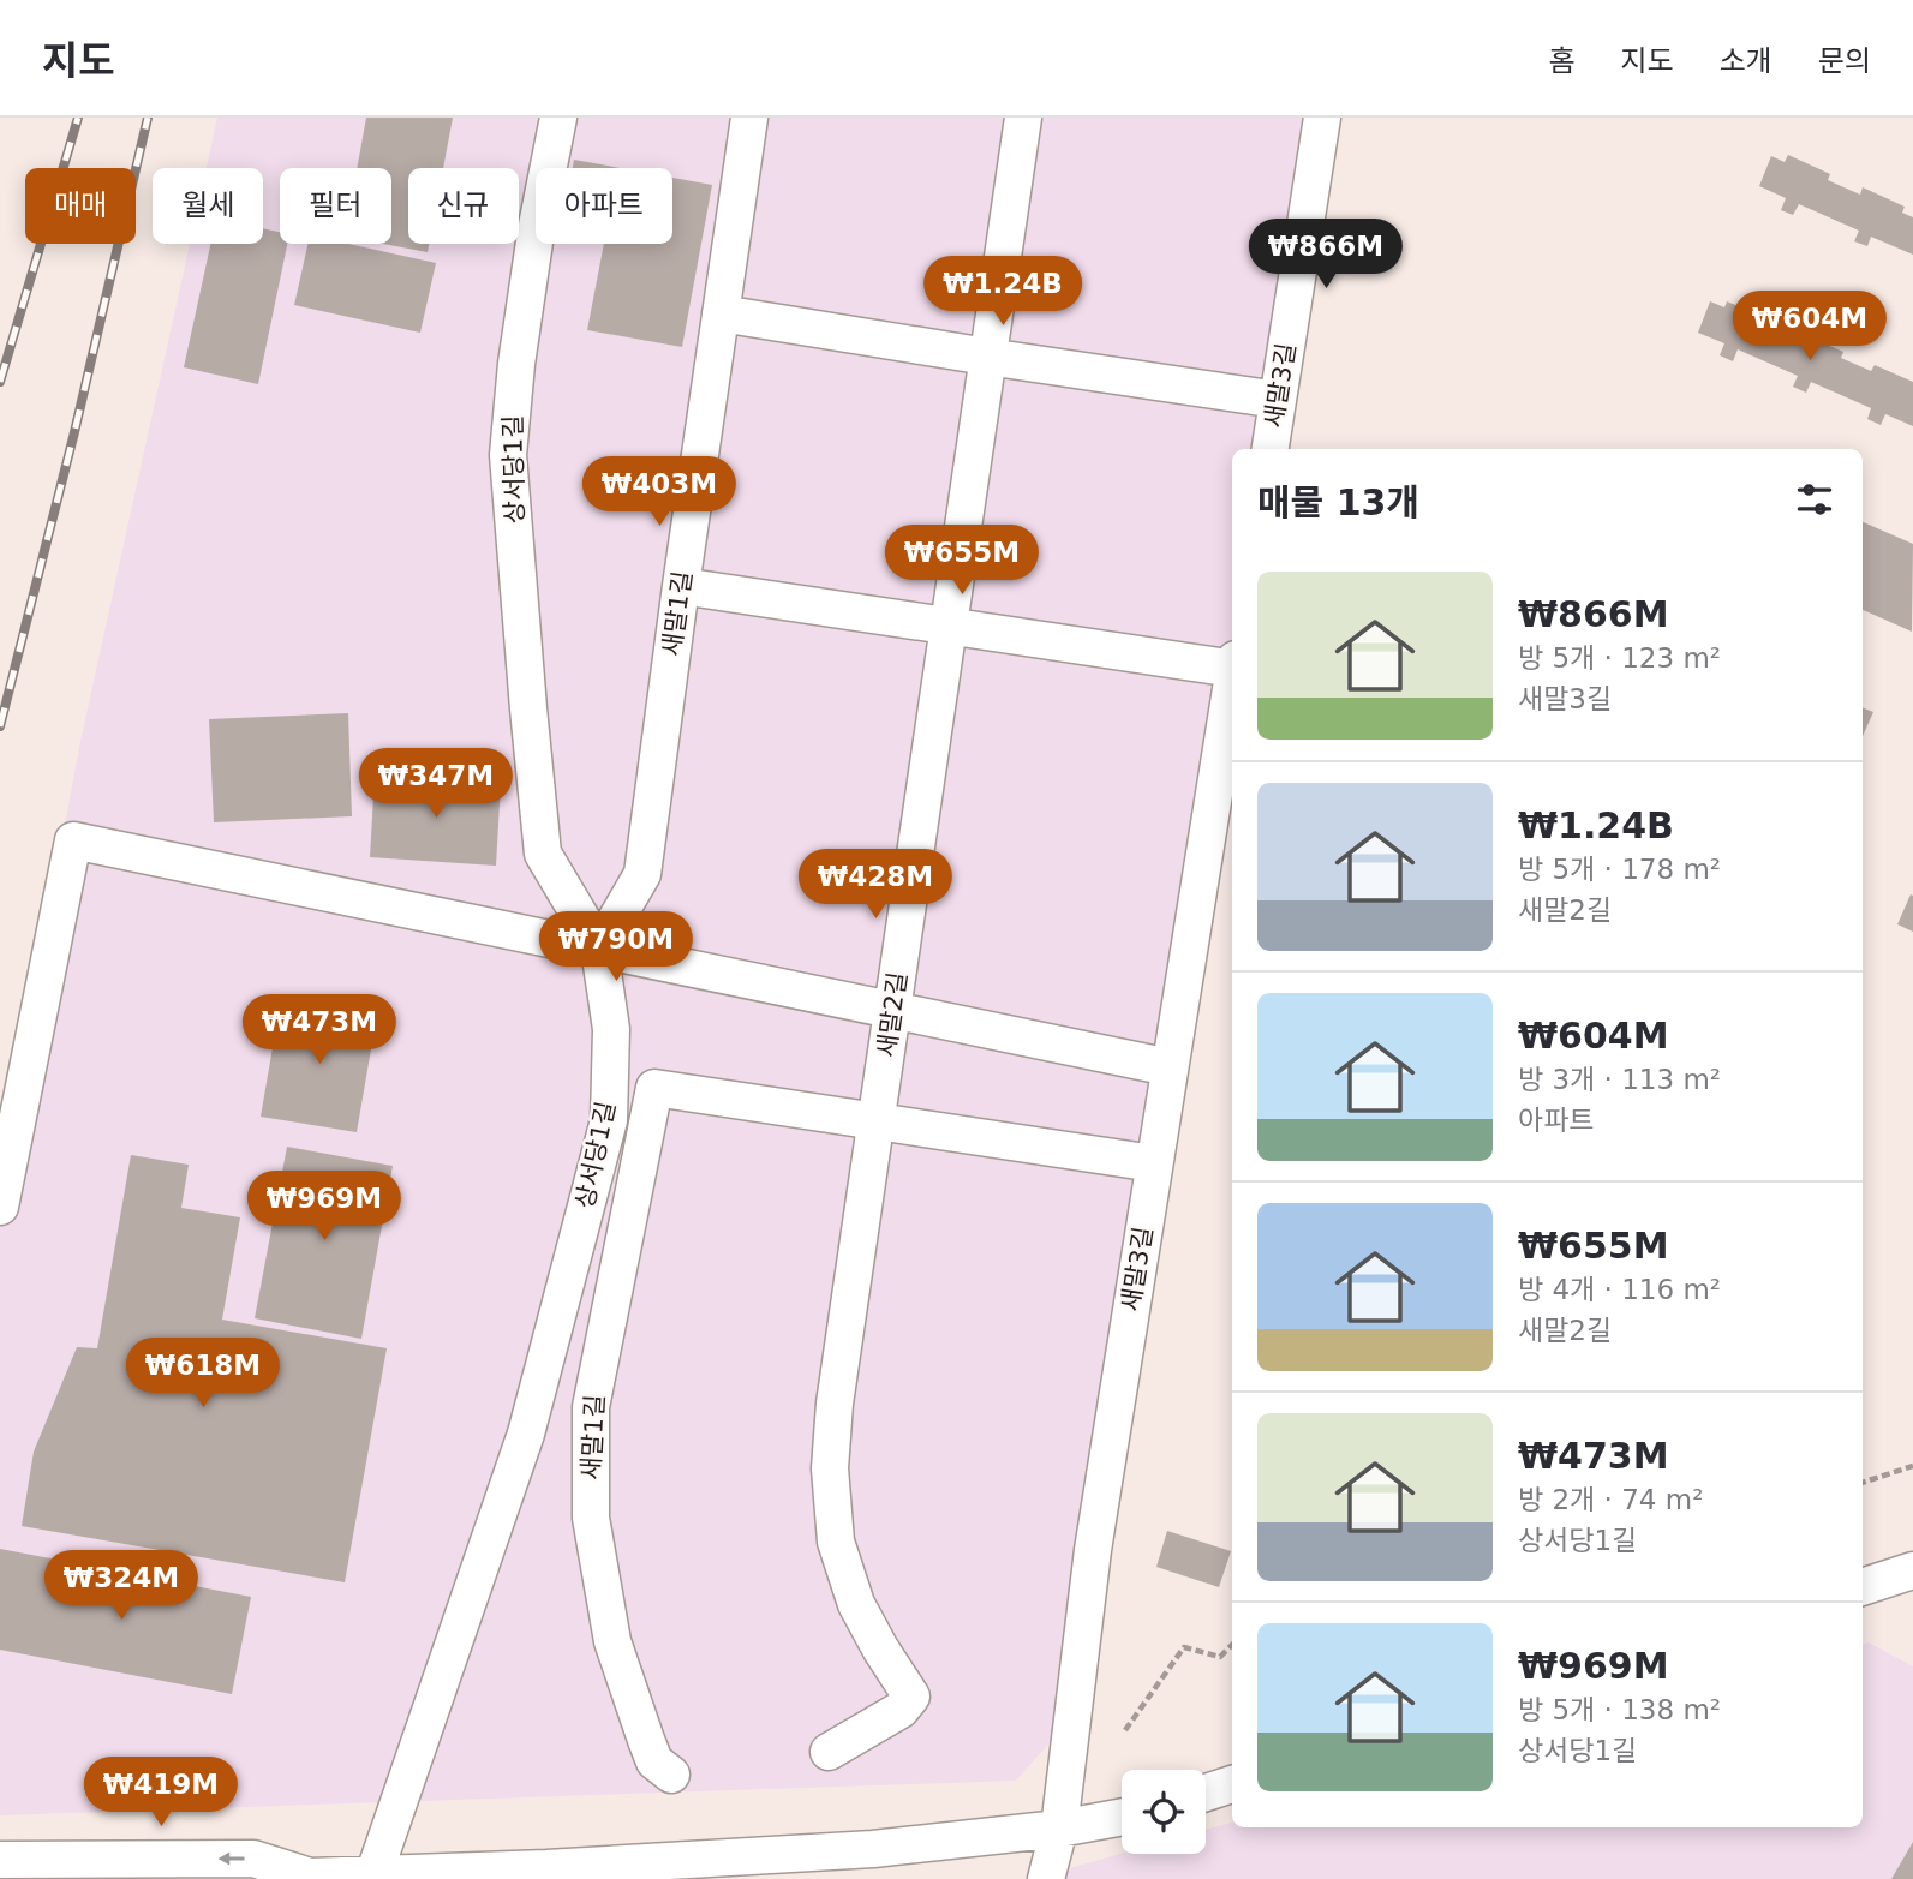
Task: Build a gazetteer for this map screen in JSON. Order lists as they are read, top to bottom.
{
  "streets": {
    "street": [
      "새말3길",
      "상서당1길",
      "새말1길",
      "새말2길"
    ]
  },
  "crossings": [
    ["상서당1길", "새말1길"],
    ["새말1길", "새말2길"]
  ],
  "page": {
    "header": "지도",
    "nav": [
      "홈",
      "지도",
      "소개",
      "문의"
    ],
    "chip": [
      "매매",
      "월세",
      "필터",
      "신규",
      "아파트"
    ],
    "price": [
      "₩866M",
      "₩1.24B",
      "₩604M",
      "₩403M",
      "₩655M",
      "₩347M",
      "₩428M",
      "₩790M",
      "₩473M",
      "₩969M",
      "₩618M",
      "₩324M",
      "₩419M"
    ],
    "heading": "매물 13개",
    "list": [
      {
        "name": "₩866M",
        "note": "방 5개 · 123 m² · 새말3길"
      },
      {
        "name": "₩1.24B",
        "note": "방 5개 · 178 m² · 새말2길"
      },
      {
        "name": "₩604M",
        "note": "방 3개 · 113 m² · 아파트"
      },
      {
        "name": "₩655M",
        "note": "방 4개 · 116 m² · 새말2길"
      },
      {
        "name": "₩473M",
        "note": "방 2개 · 74 m² · 상서당1길"
      },
      {
        "name": "₩969M",
        "note": "방 5개 · 138 m² · 상서당1길"
      }
    ]
  }
}
